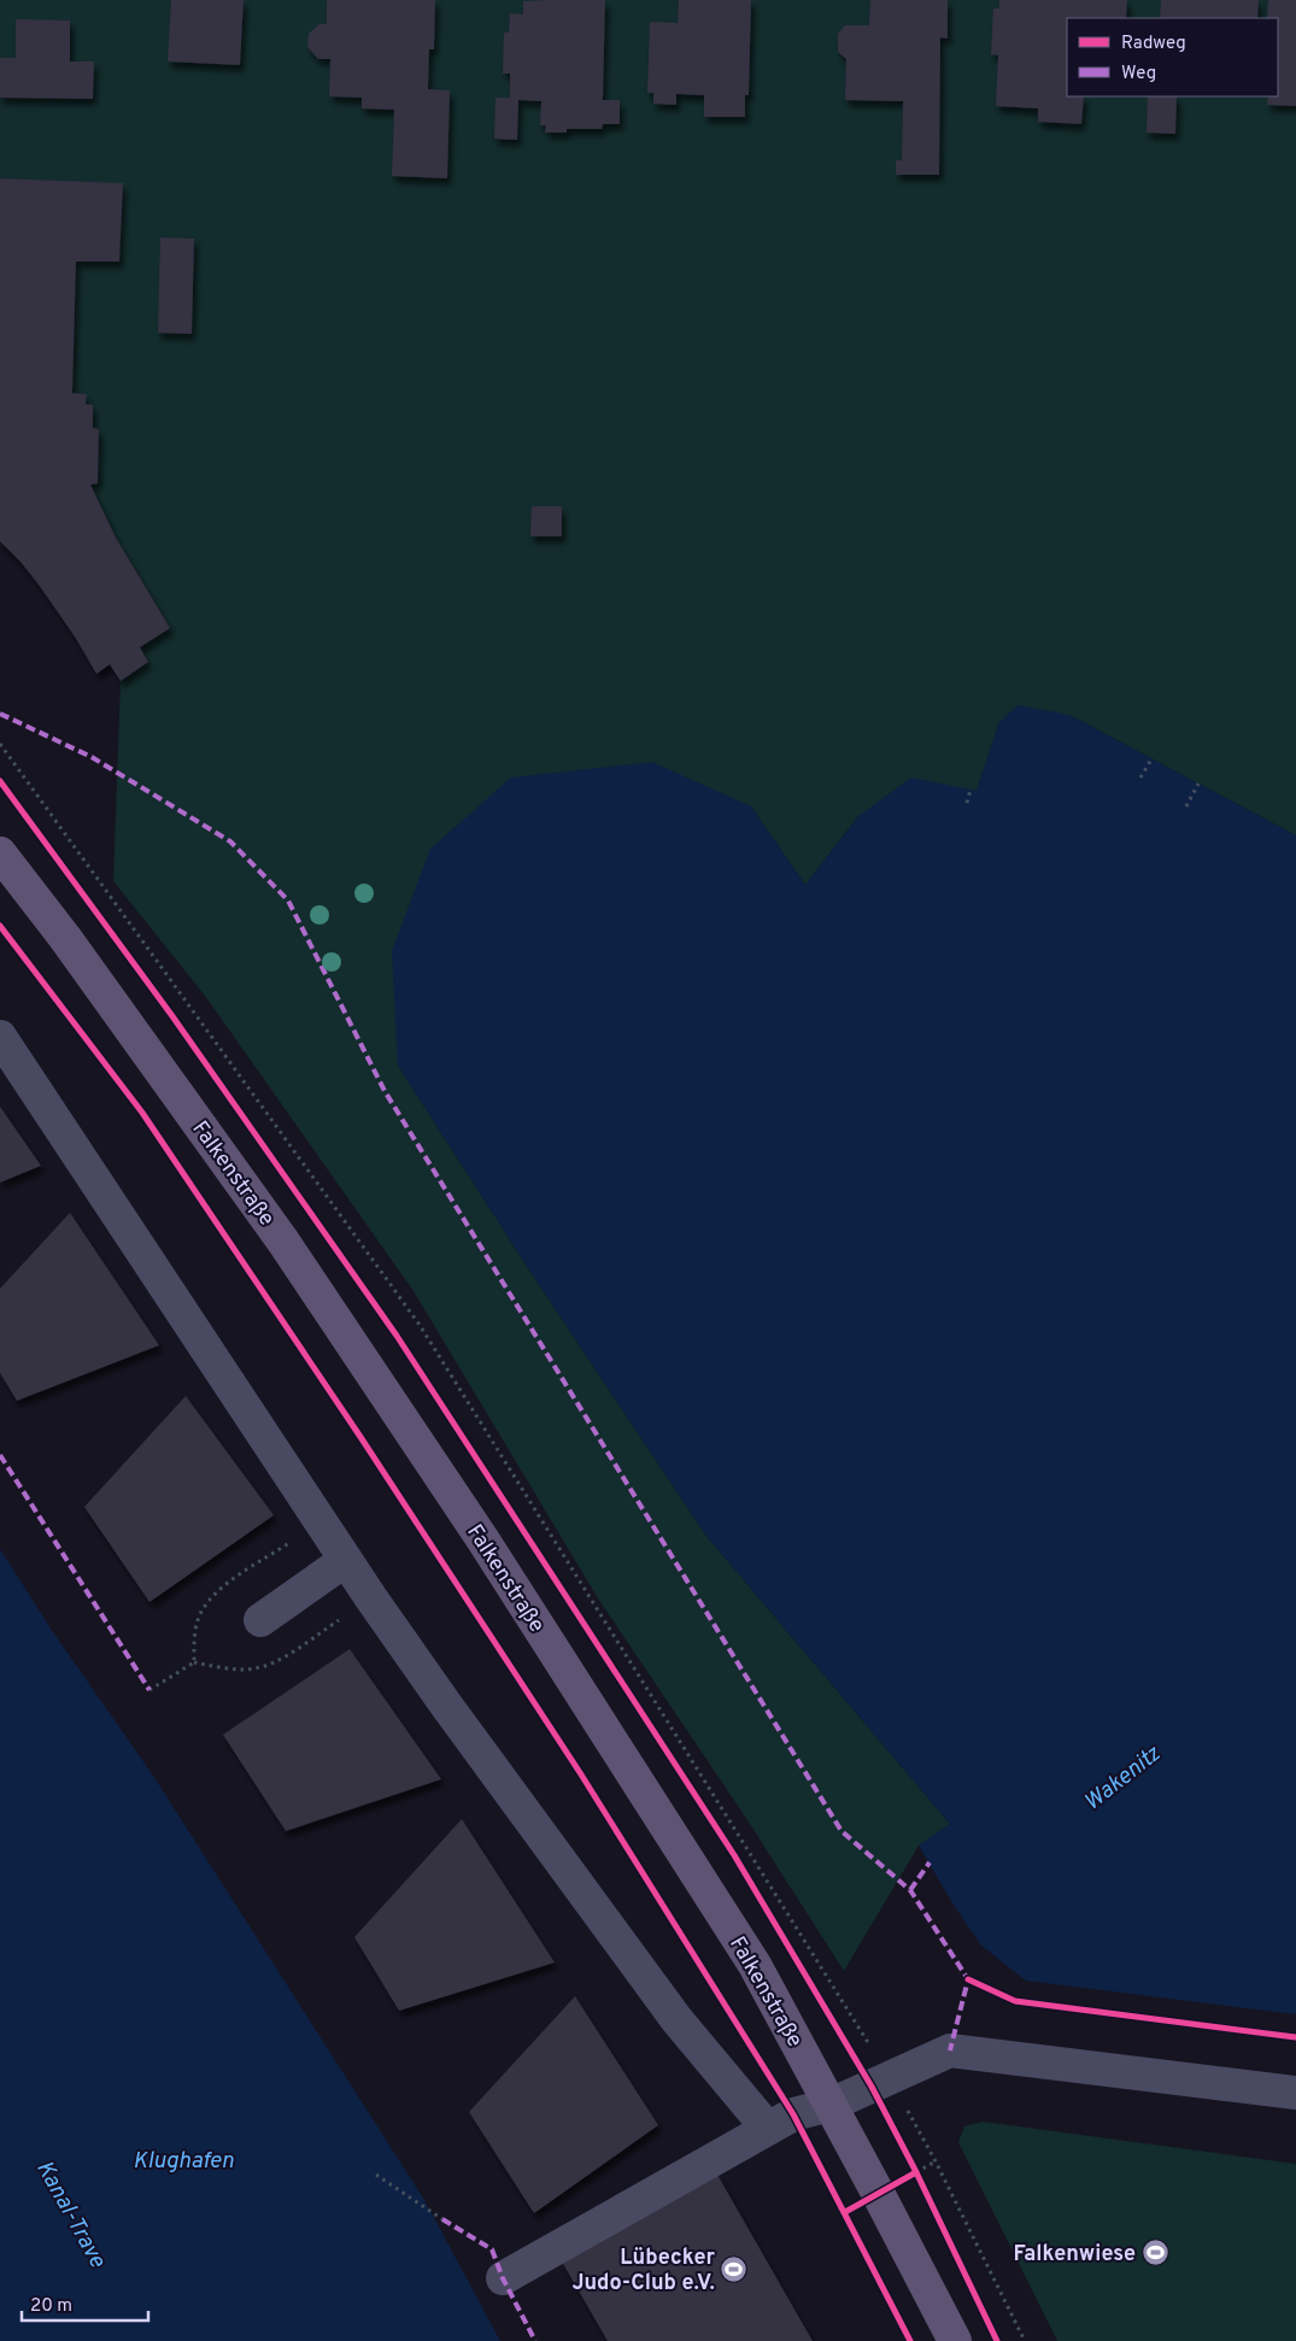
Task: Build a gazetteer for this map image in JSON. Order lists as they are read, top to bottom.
{
  "streets": {
    "main road": ["Falkenstraße"]
  },
  "water": ["Wakenitz", "Klughafen", "Kanal-Trave"],
  "places": {
    "sports": ["Falkenwiese", "Lübecker Judo-Club e.V."]
  },
  "legend": ["Radweg", "Weg"],
  "scale_bar": "20 m"
}
